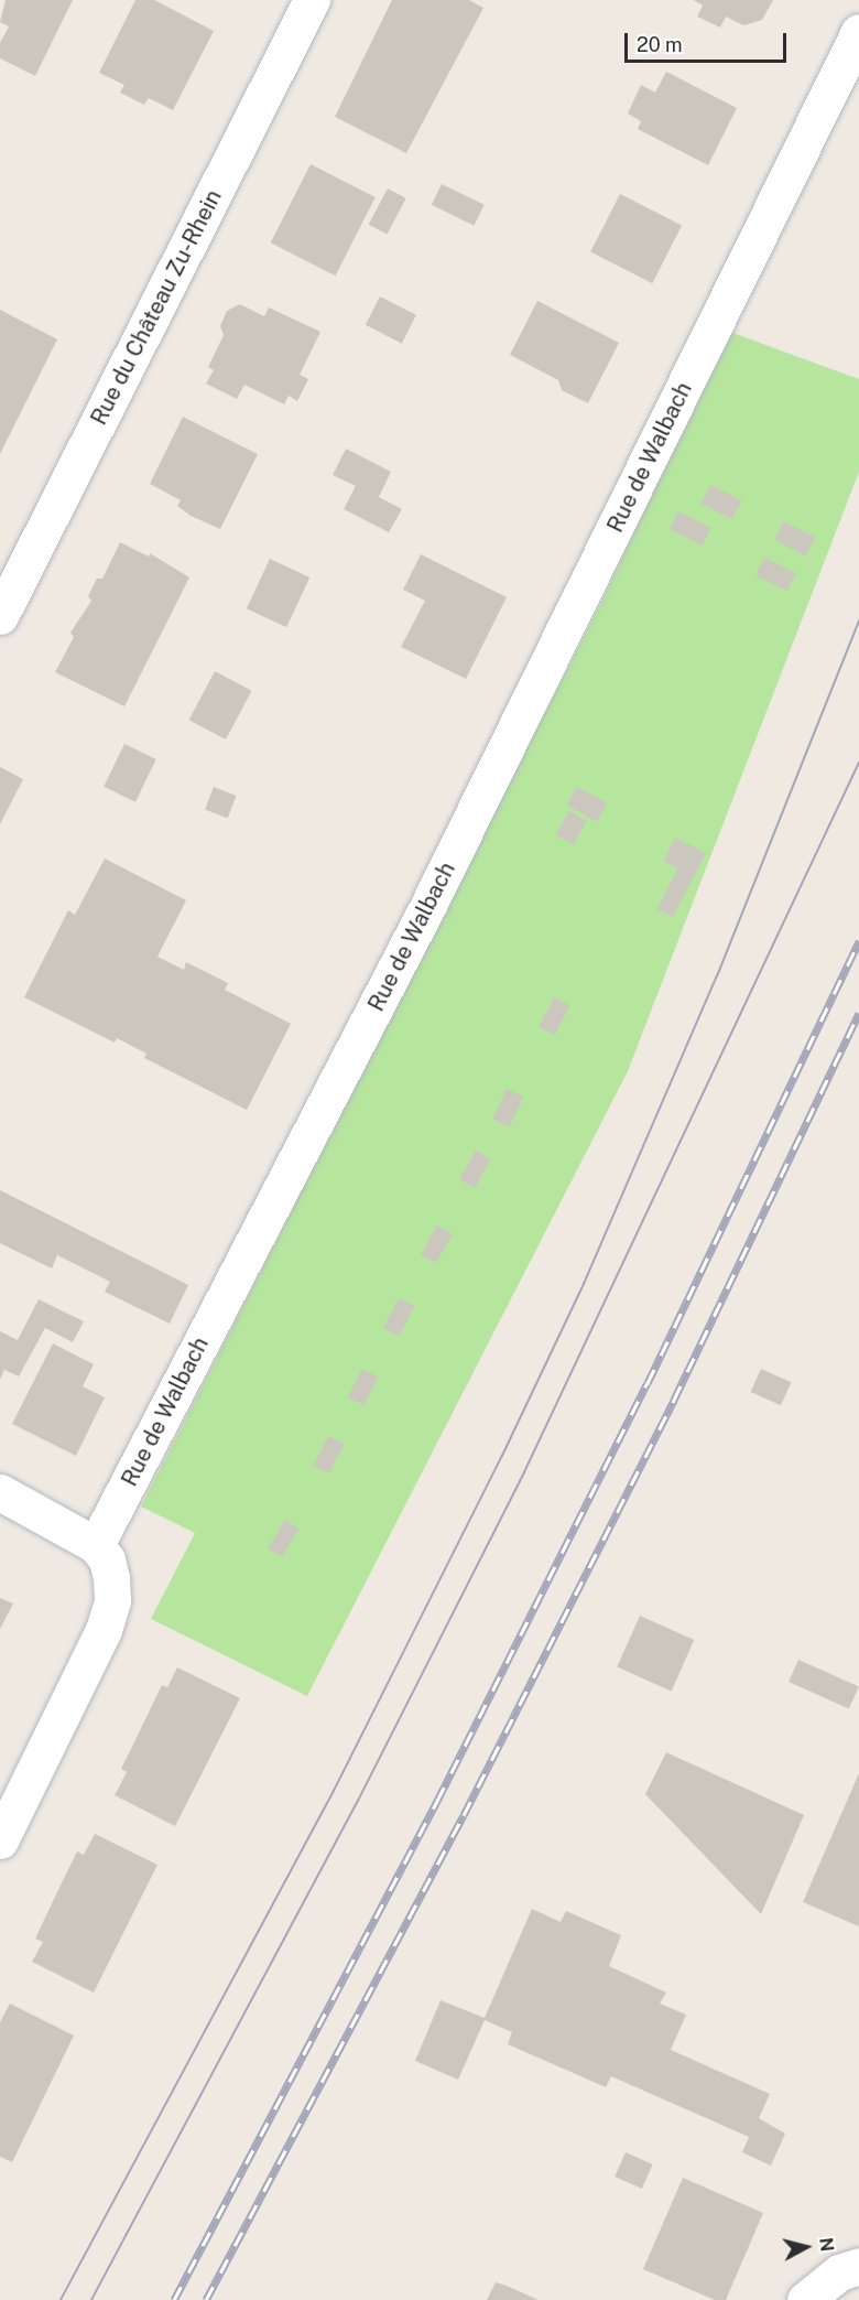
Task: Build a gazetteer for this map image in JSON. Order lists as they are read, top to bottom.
{
  "streets": {
    "street": ["Rue du Château Zu-Rhein", "Rue de Walbach"]
  },
  "scale_bar": "20 m",
  "north": "right"
}
